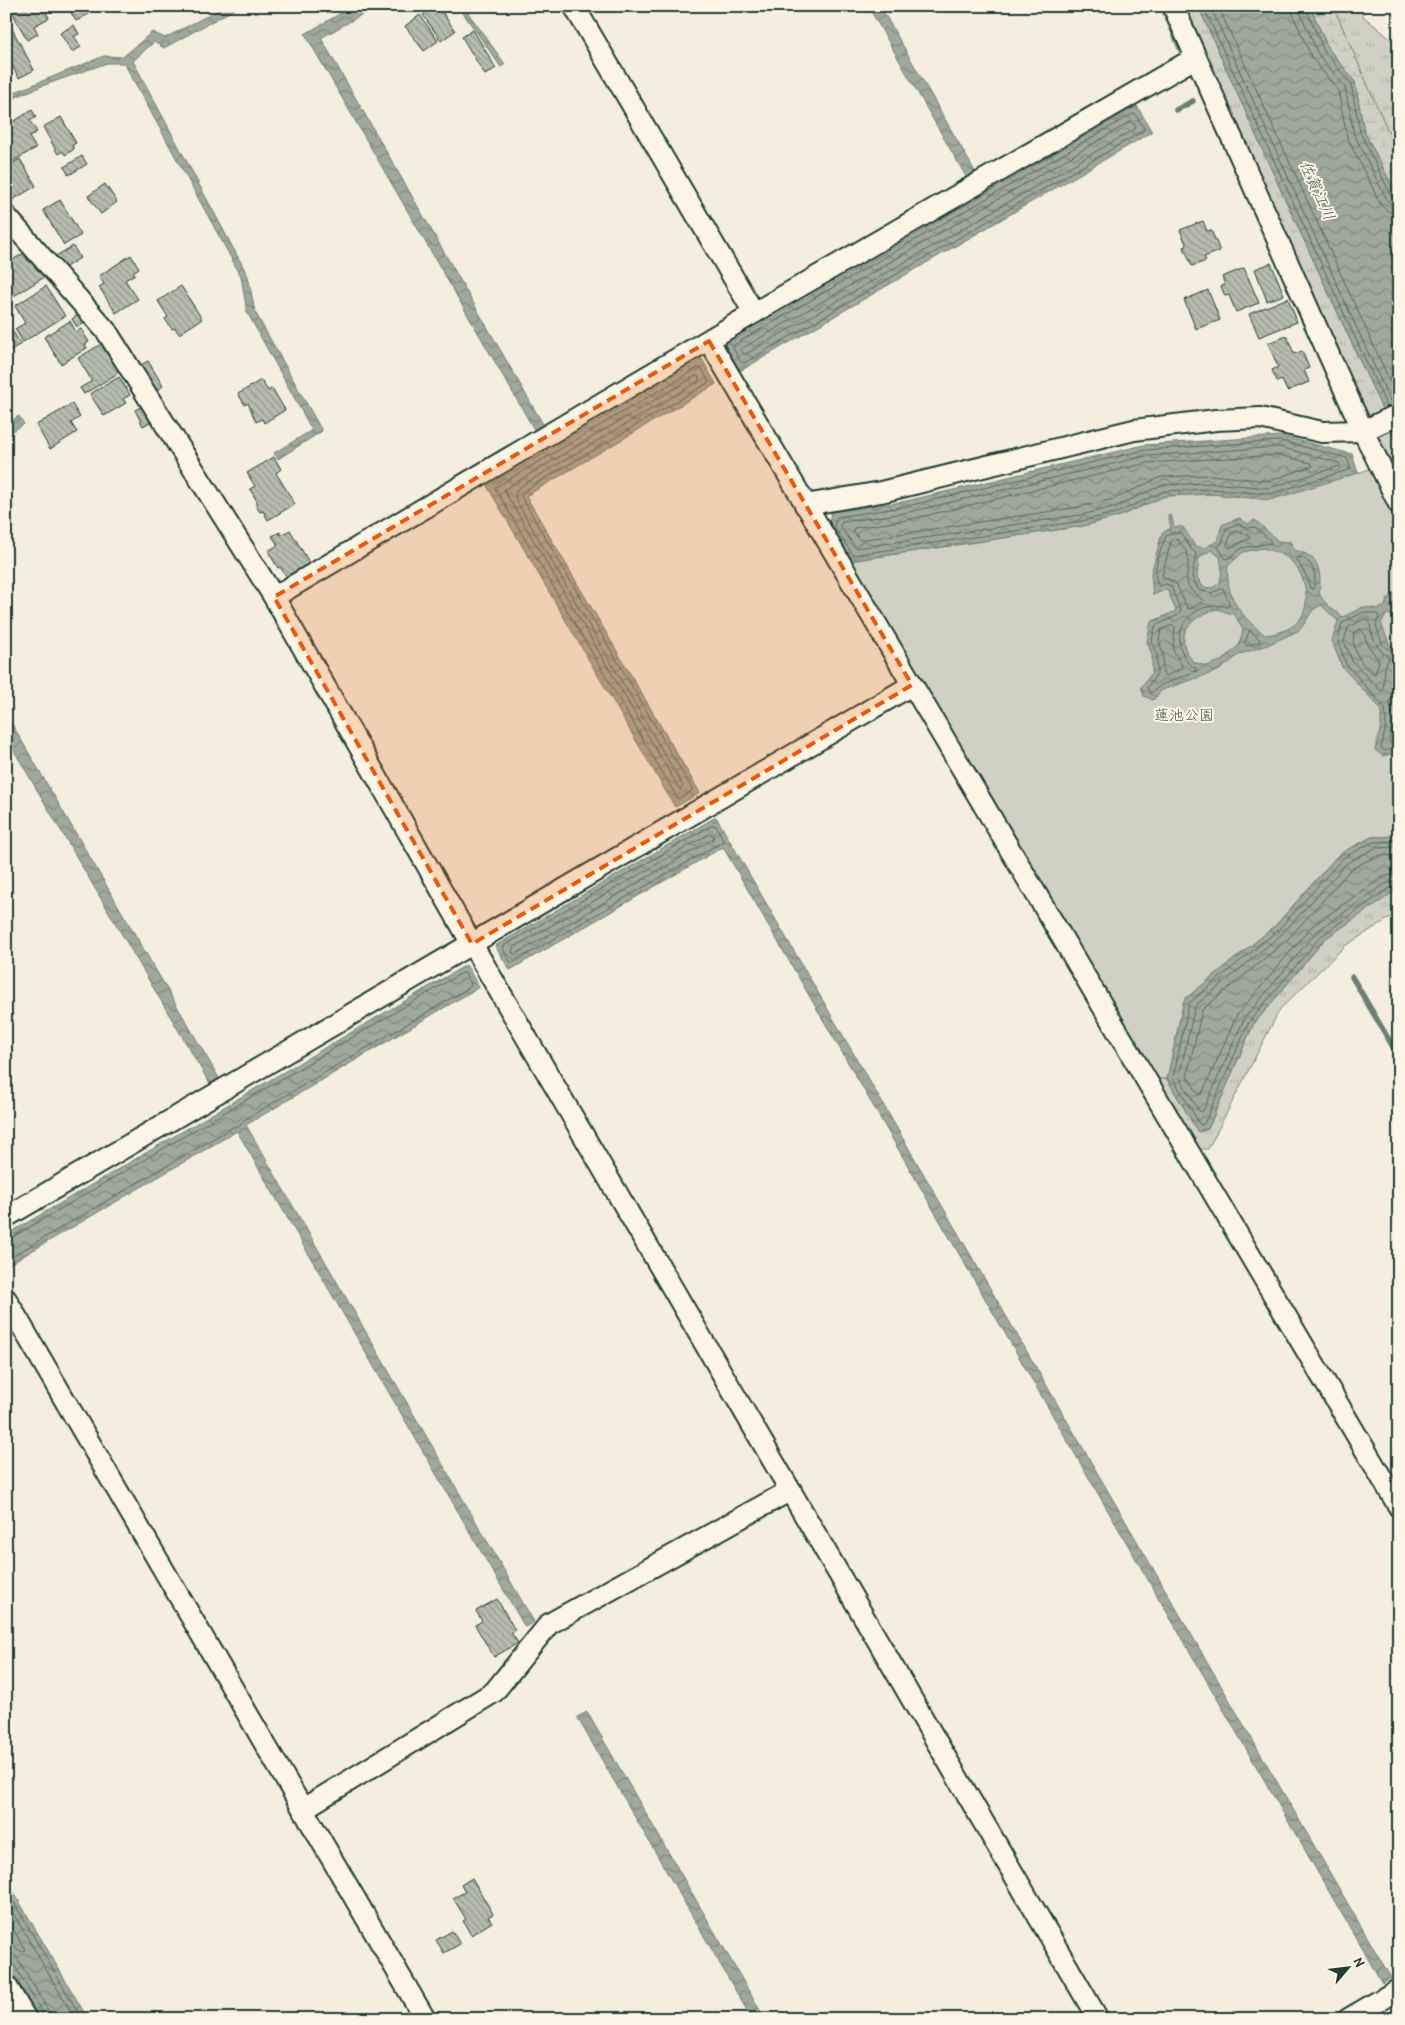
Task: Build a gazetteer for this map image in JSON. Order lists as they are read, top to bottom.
{
  "water": ["佐賀江川"],
  "parks": ["蓮池公園"],
  "north": "top right"
}
